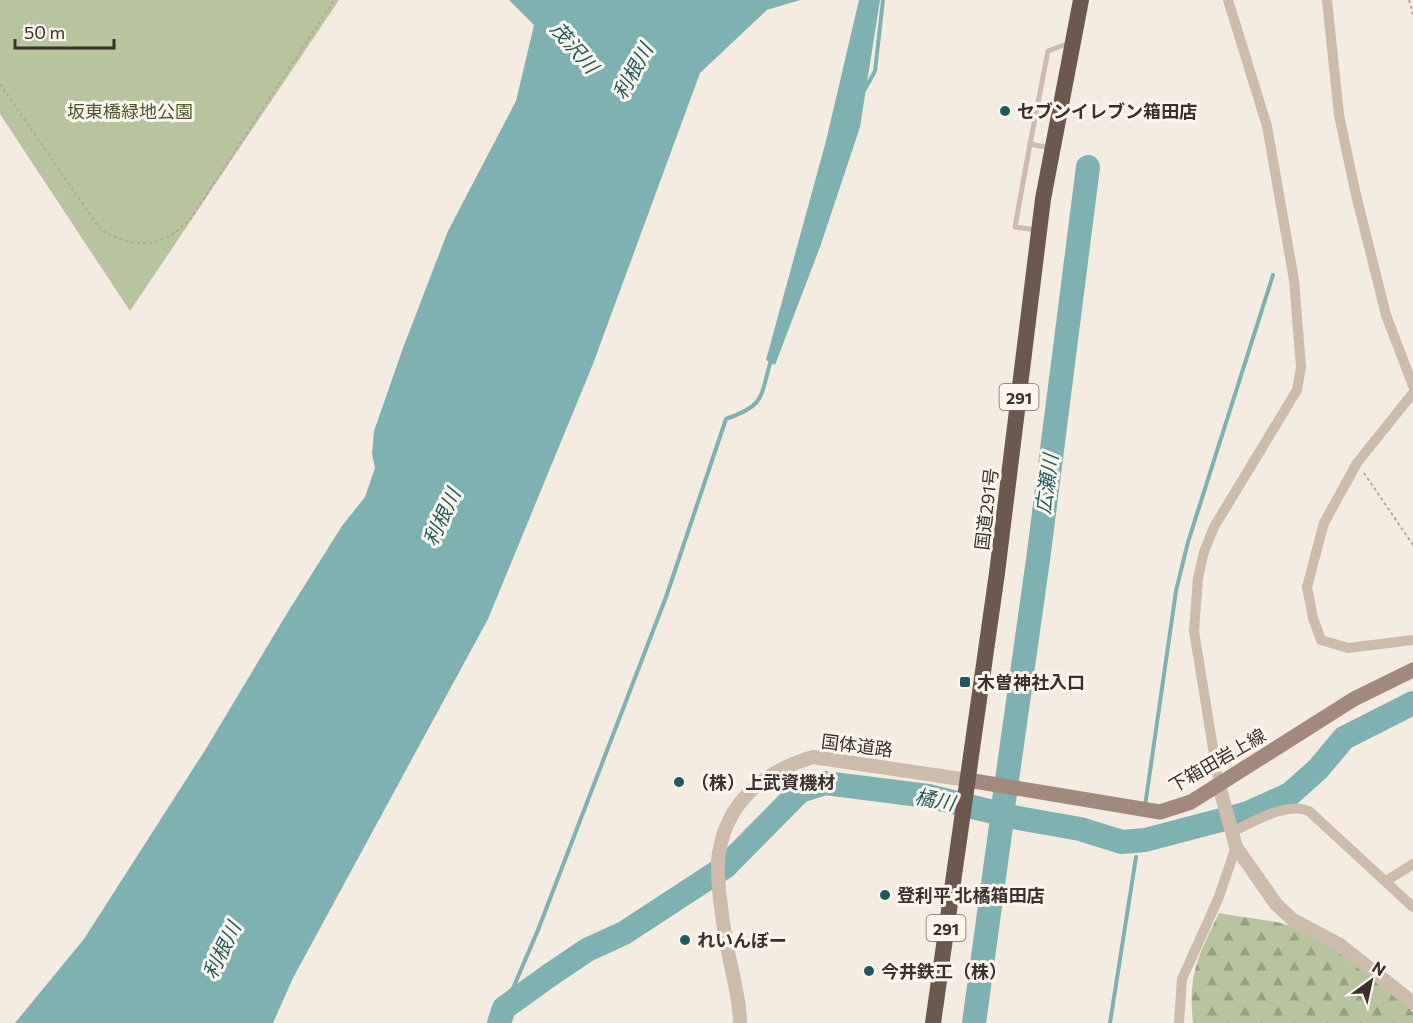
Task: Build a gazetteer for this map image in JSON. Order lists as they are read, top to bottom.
{
  "streets": {
    "highway": ["291", "国道291号"],
    "main road": ["下箱田岩上線"],
    "street": ["国体道路"]
  },
  "crossings": [
    ["国道291号", "国体道路"],
    ["国道291号", "下箱田岩上線"],
    ["国体道路", "下箱田岩上線"]
  ],
  "water": [
    "茂沢川",
    "利根川",
    "広瀬川",
    "橘川"
  ],
  "parks": ["坂東橋緑地公園"],
  "places": {
    "other": [
      "セブンイレブン箱田店",
      "（株）上武資機材",
      "登利平 北橘箱田店",
      "れいんぼー",
      "今井鉄工（株）"
    ],
    "transit": ["木曽神社入口"]
  },
  "scale_bar": "50 m",
  "north": "top right"
}
